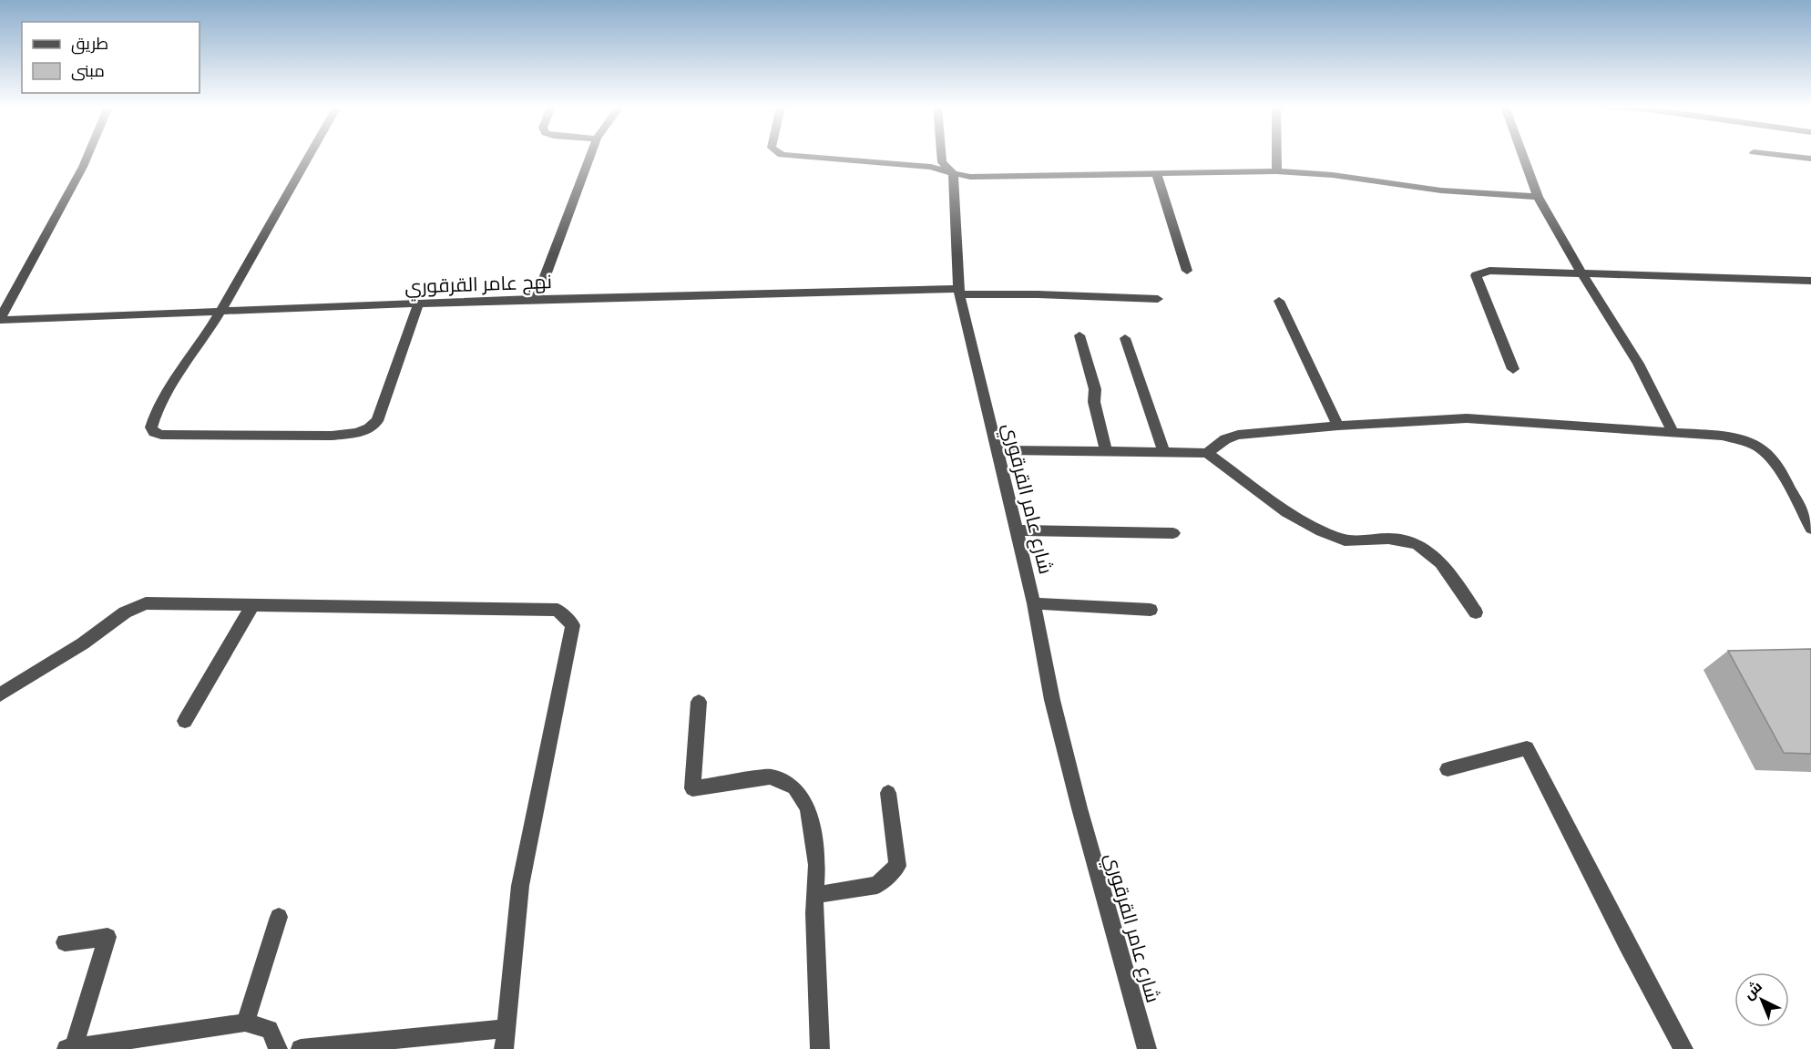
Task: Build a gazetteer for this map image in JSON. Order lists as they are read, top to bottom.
{
  "streets": {
    "street": ["نهج عامر القرقوري", "شارع عامر القرقوري"]
  },
  "crossings": [
    ["نهج عامر القرقوري", "شارع عامر القرقوري"]
  ],
  "legend": ["طريق", "مبنى"],
  "north": "top left"
}
